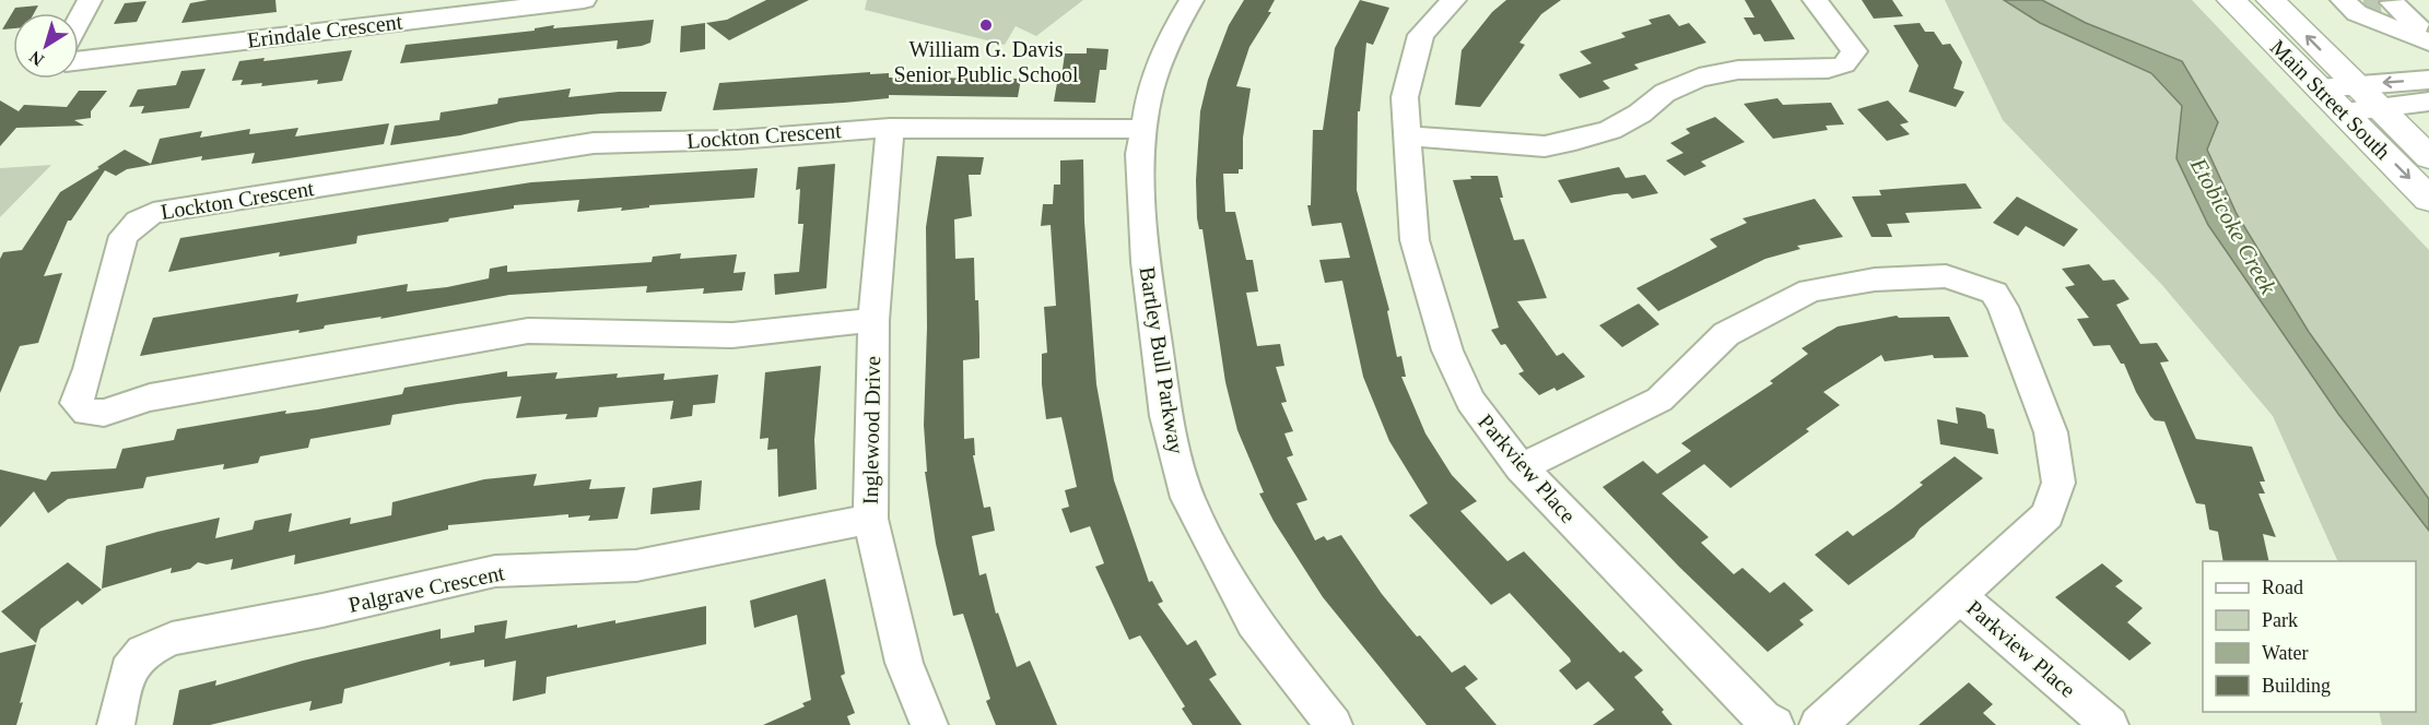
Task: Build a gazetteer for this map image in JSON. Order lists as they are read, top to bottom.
{
  "streets": {
    "main road": ["Main Street South"],
    "street": [
      "Erindale Crescent",
      "Lockton Crescent",
      "Bartley Bull Parkway",
      "Inglewood Drive",
      "Parkview Place",
      "Palgrave Crescent"
    ]
  },
  "crossings": [
    ["Lockton Crescent", "Bartley Bull Parkway"],
    ["Lockton Crescent", "Inglewood Drive"],
    ["Inglewood Drive", "Palgrave Crescent"]
  ],
  "water": ["Etobicoke Creek"],
  "places": ["William G. Davis Senior Public School"],
  "legend": [
    "Road",
    "Park",
    "Water",
    "Building"
  ],
  "north": "bottom left"
}
